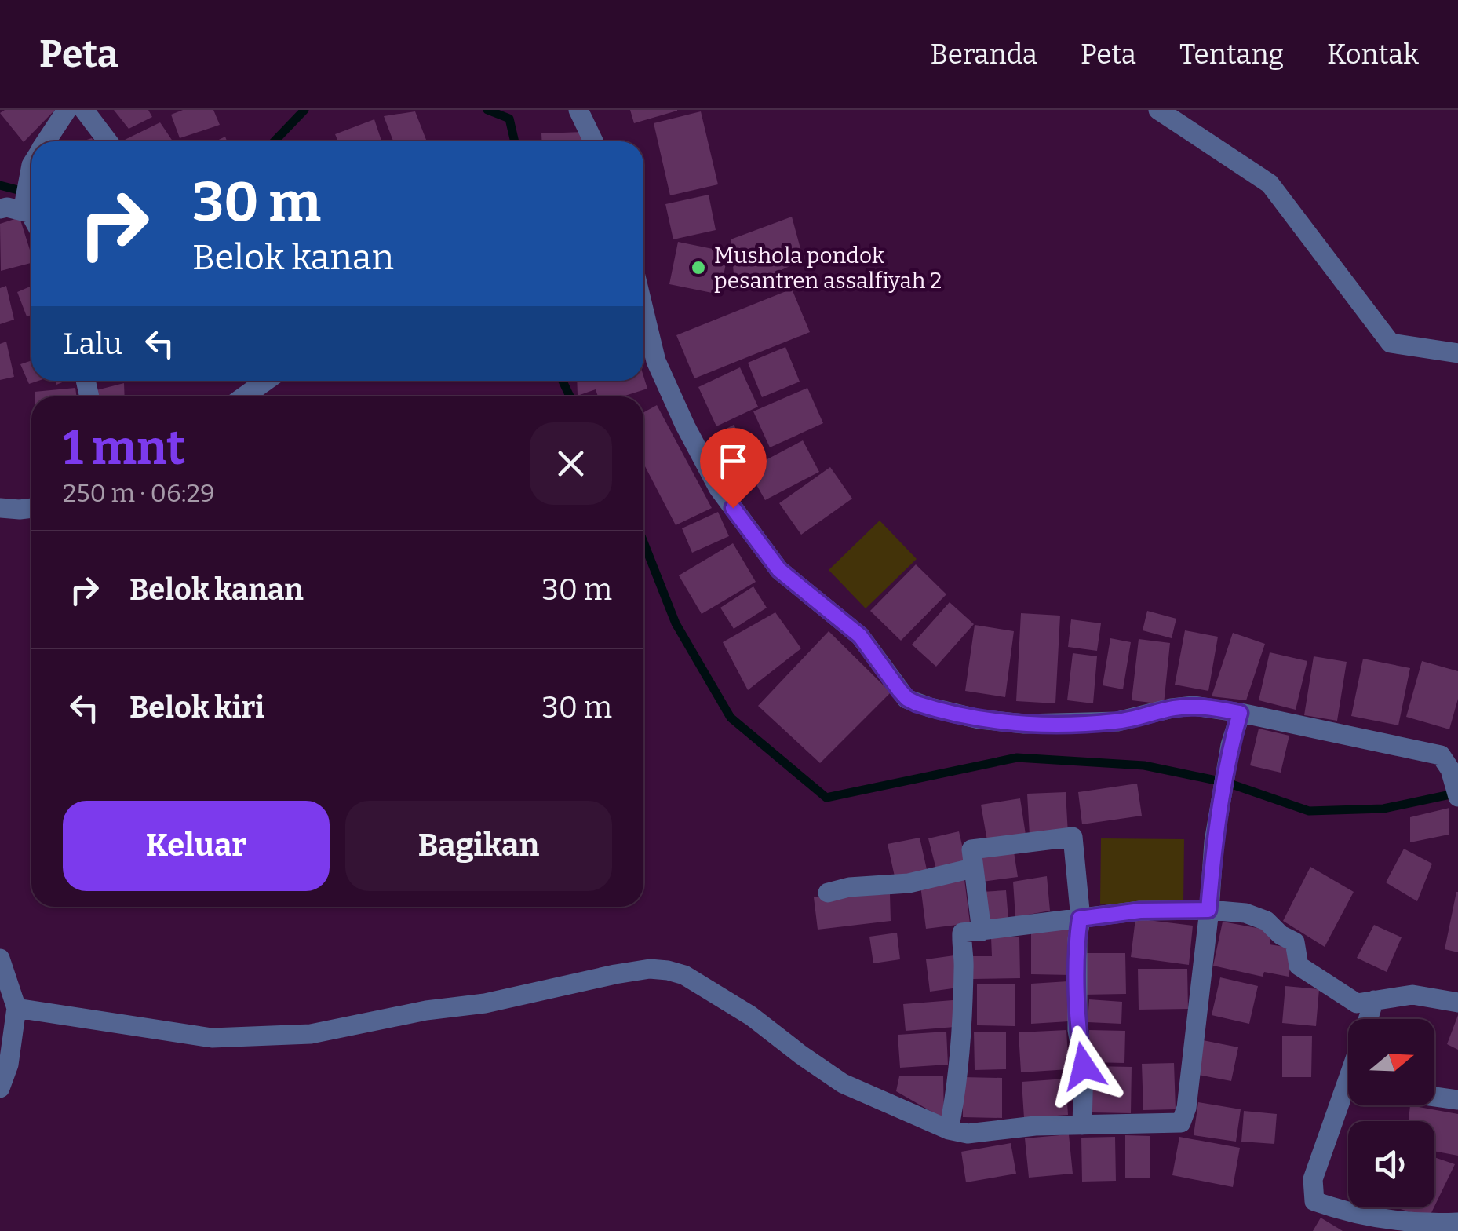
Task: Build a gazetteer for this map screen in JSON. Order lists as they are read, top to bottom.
{
  "places": ["Mushola pondok pesantren assalfiyah 2"],
  "north": "right",
  "page": {
    "header": "Peta",
    "nav": [
      "Beranda",
      "Peta",
      "Tentang",
      "Kontak"
    ],
    "turn": ["30 m", "Belok kanan"],
    "then": "Lalu",
    "heading": ["1 mnt", "250 m · 06:29"],
    "list": [
      {
        "name": "Belok kanan",
        "value": "30 m"
      },
      {
        "name": "Belok kiri",
        "value": "30 m"
      }
    ],
    "buttons": ["Keluar", "Bagikan"]
  }
}
